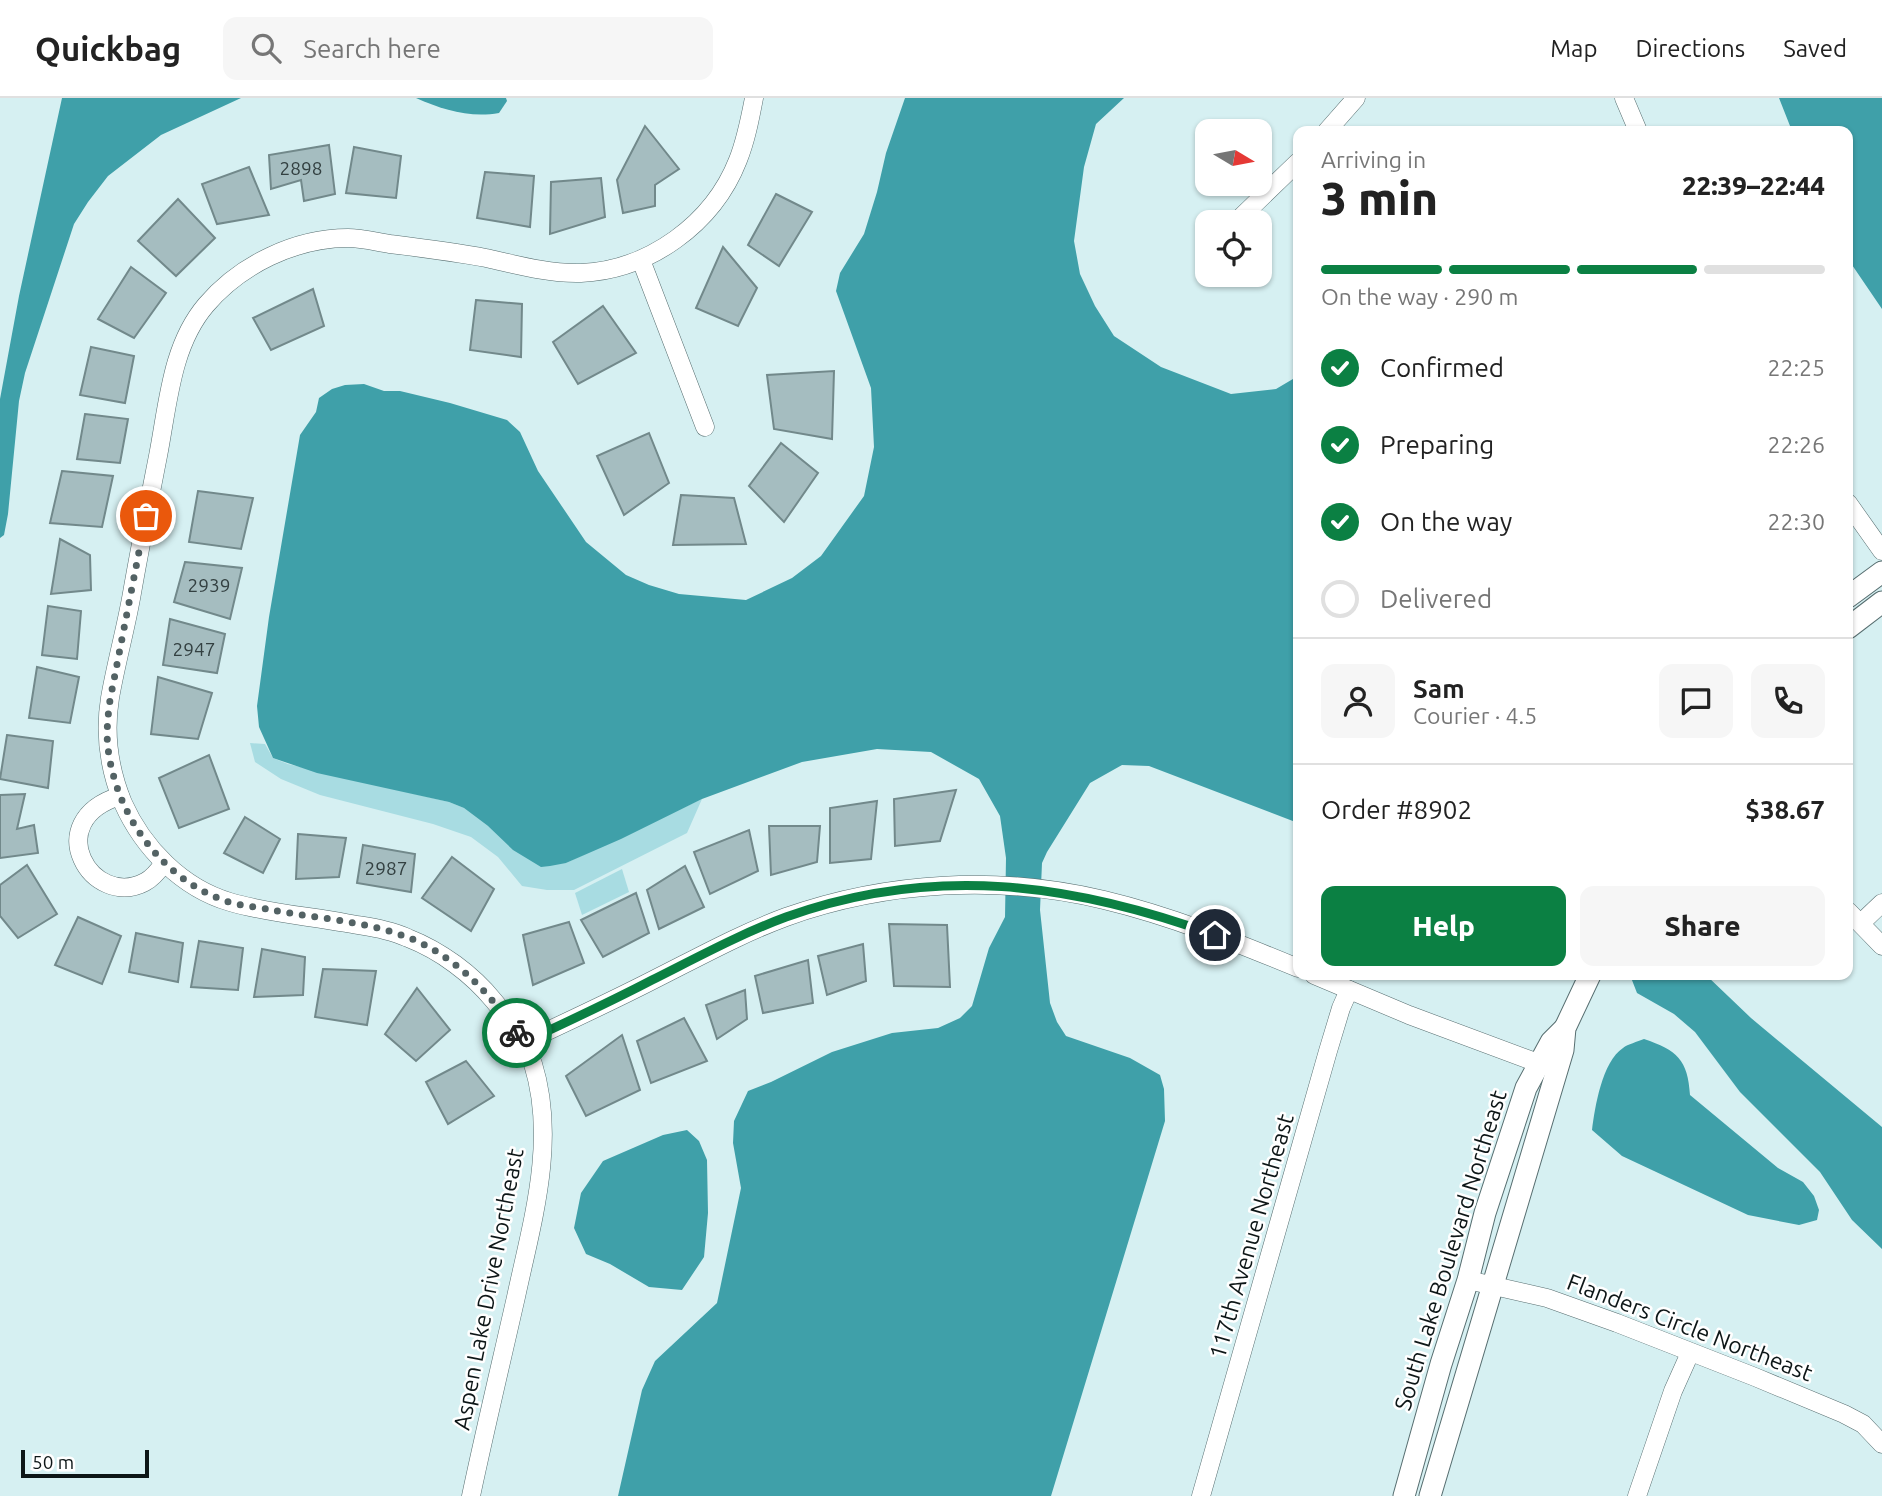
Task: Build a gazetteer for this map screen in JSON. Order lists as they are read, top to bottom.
{
  "streets": {
    "street": [
      "117th Avenue Northeast",
      "South Lake Boulevard Northeast",
      "Aspen Lake Drive Northeast",
      "Flanders Circle Northeast"
    ]
  },
  "crossings": [
    ["South Lake Boulevard Northeast", "Flanders Circle Northeast"]
  ],
  "house_numbers": [
    "2898",
    "2939",
    "2947",
    "2987"
  ],
  "scale_bar": "50 m",
  "north": "right",
  "page": {
    "header": "Quickbag",
    "search": "Search here",
    "nav": ["Map", "Directions", "Saved"],
    "heading": ["3 min", "Arriving in", "22:39–22:44"],
    "panel": [
      "Sam",
      "Courier · 4.5",
      "Order #8902",
      "$38.67"
    ],
    "bar": "On the way · 290 m",
    "list": [
      ["Confirmed", "22:25"],
      ["Preparing", "22:26"],
      ["On the way", "22:30"],
      "Delivered"
    ],
    "buttons": ["Help", "Share"],
    "scale": "50 m"
  }
}
